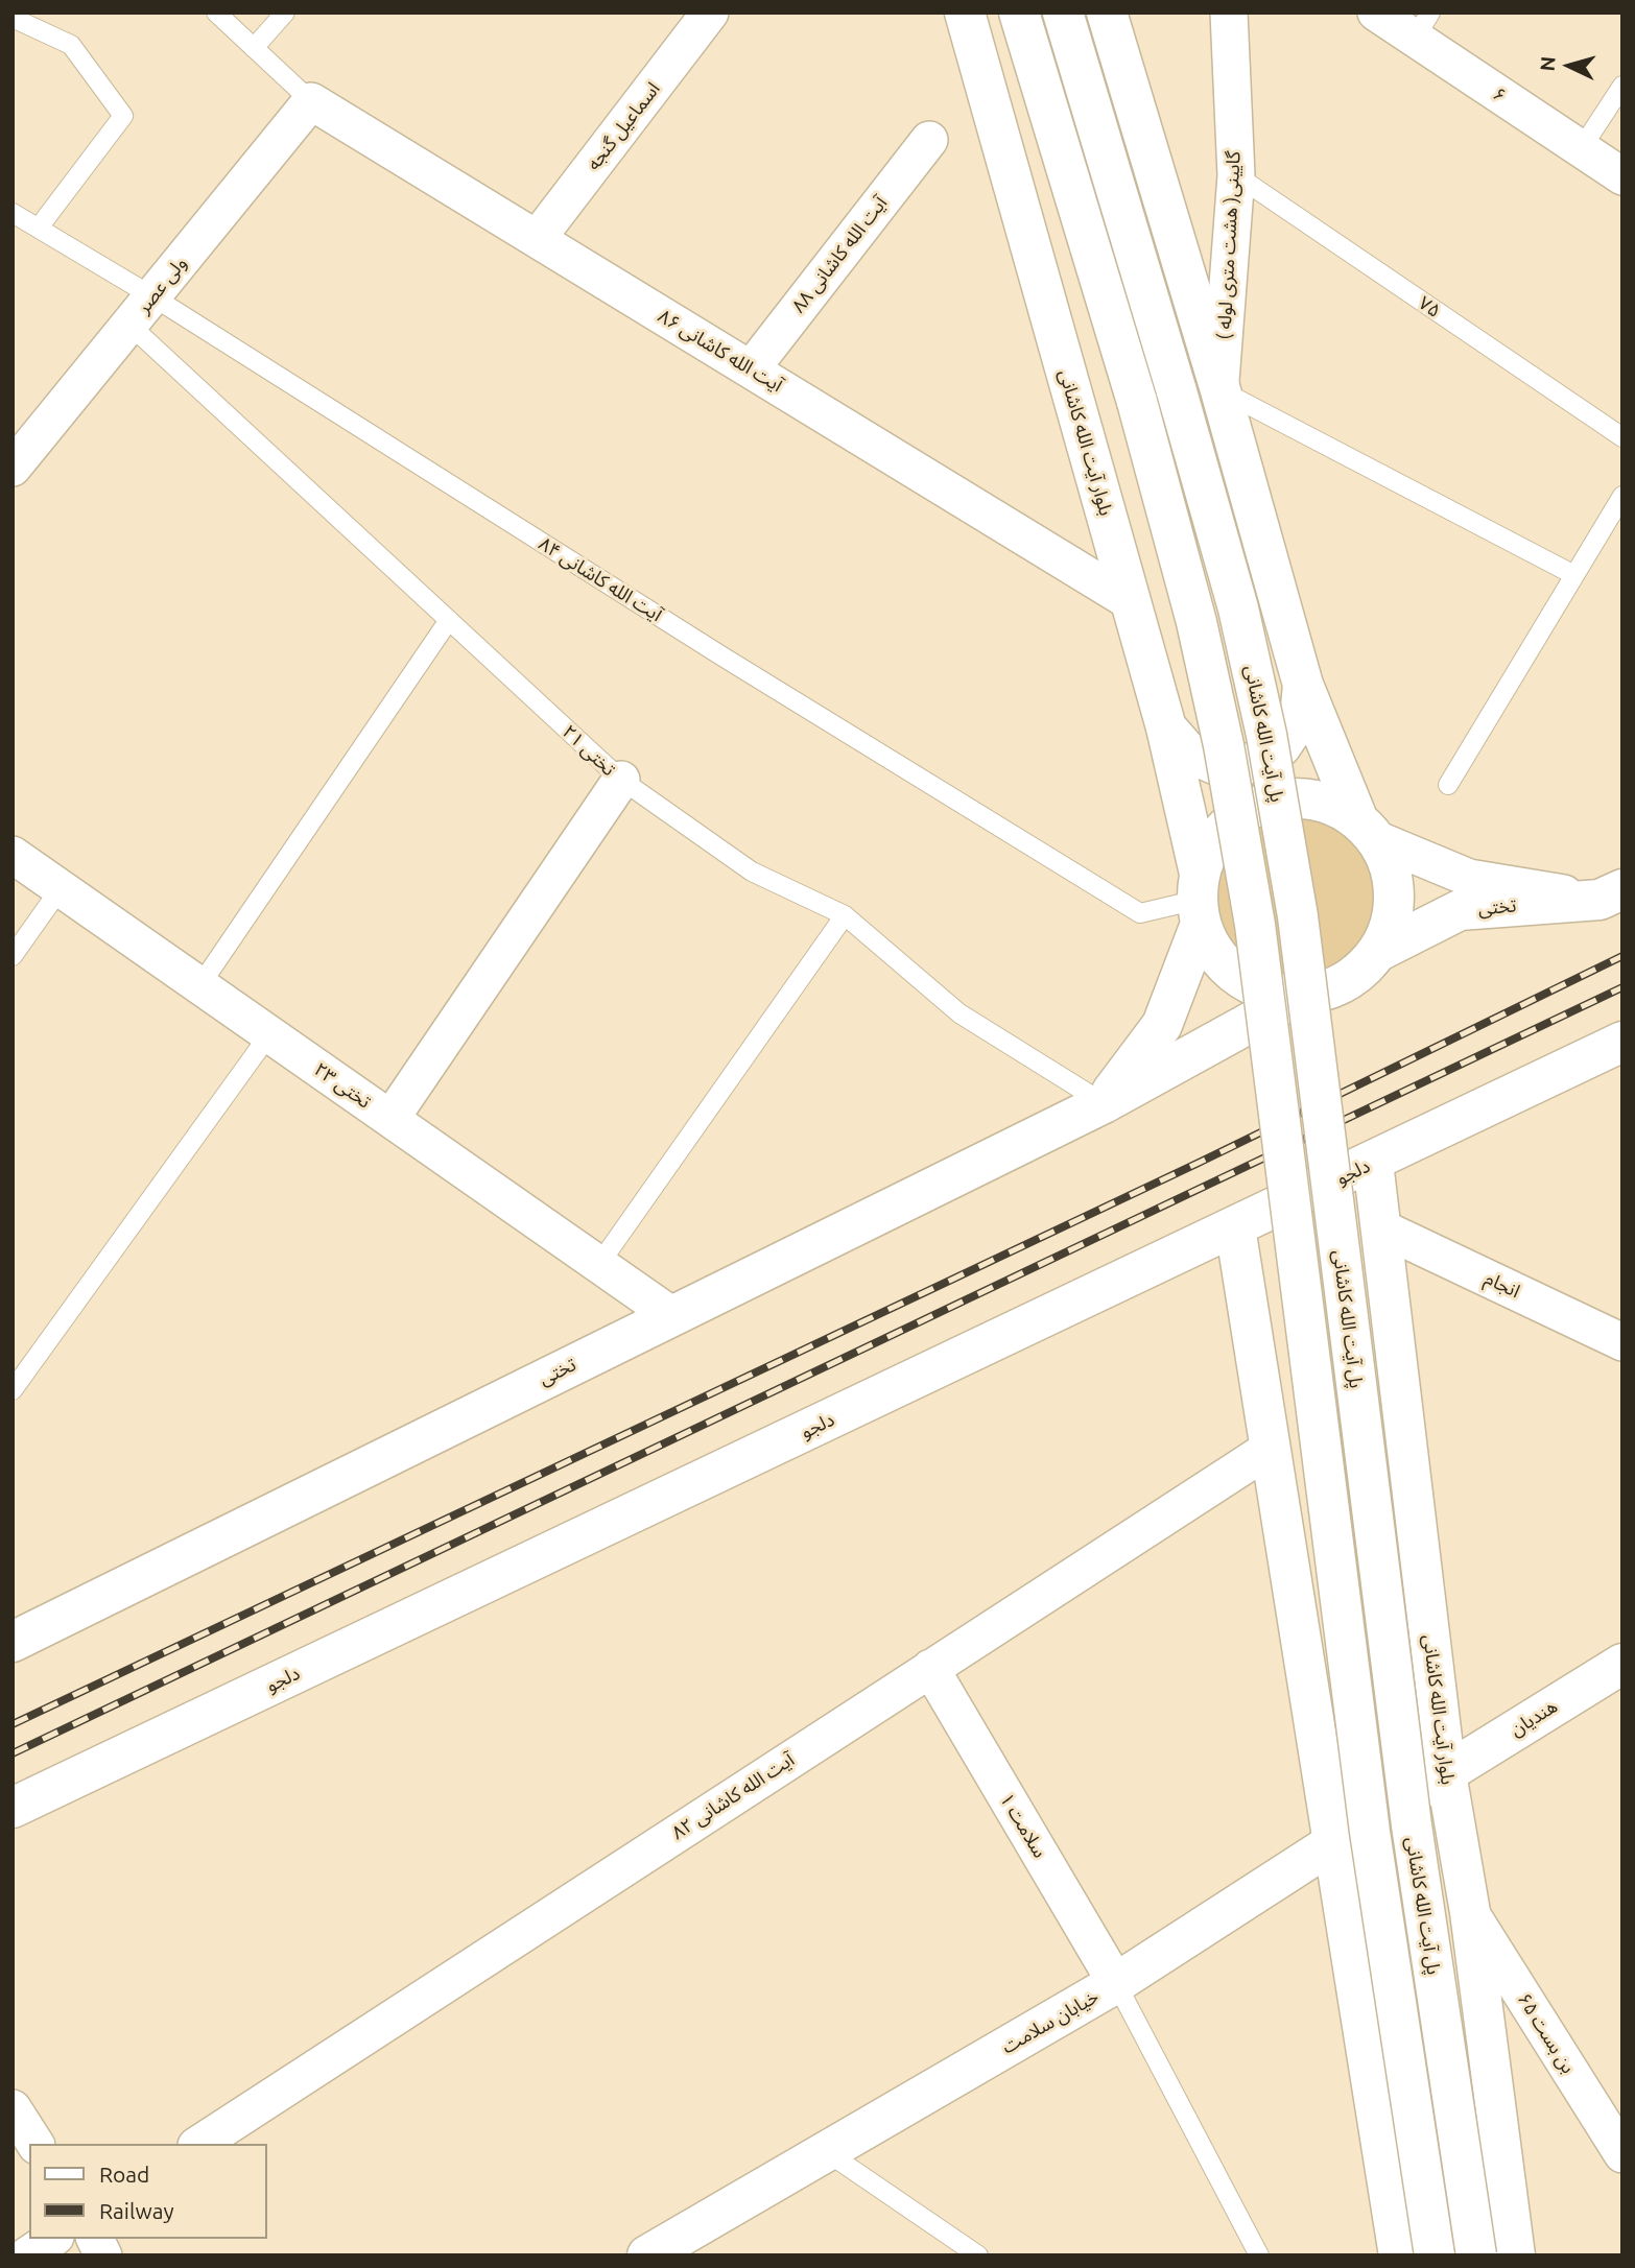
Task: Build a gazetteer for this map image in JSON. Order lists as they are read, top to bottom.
{
  "streets": {
    "main road": [
      "بلوار آیت الله کاشانی",
      "پل آیت الله کاشانی",
      "تختی",
      "دلجو",
      "هندیان",
      "خیابان سلامت"
    ],
    "street": [
      "۶",
      "اسماعیل گنجه",
      "گایینی( هشت متری لوله )",
      "آیت الله کاشانی ۸۸",
      "ولی عصر",
      "آیت الله کاشانی ۸۶",
      "تختی ۲۳",
      "انجام",
      "آیت الله کاشانی ۸۲",
      "سلامت ۱",
      "بن بست ۶۵"
    ],
    "lane": ["۷۵", "آیت الله کاشانی ۸۴", "تختی ۲۱"]
  },
  "crossings": [
    ["اسماعیل گنجه", "آیت الله کاشانی ۸۶"],
    ["گایینی( هشت متری لوله )", "۷۵"],
    ["آیت الله کاشانی ۸۸", "آیت الله کاشانی ۸۶"],
    ["ولی عصر", "آیت الله کاشانی ۸۶"],
    ["ولی عصر", "آیت الله کاشانی ۸۴"],
    ["ولی عصر", "تختی ۲۱"],
    ["آیت الله کاشانی ۸۶", "بلوار آیت الله کاشانی"],
    ["بلوار آیت الله کاشانی", "آیت الله کاشانی ۸۴"],
    ["بلوار آیت الله کاشانی", "تختی"],
    ["بلوار آیت الله کاشانی", "دلجو"],
    ["بلوار آیت الله کاشانی", "انجام"],
    ["بلوار آیت الله کاشانی", "هندیان"],
    ["بلوار آیت الله کاشانی", "خیابان سلامت"],
    ["بلوار آیت الله کاشانی", "بن بست ۶۵"],
    ["آیت الله کاشانی ۸۴", "تختی"],
    ["تختی ۲۱", "تختی"],
    ["تختی", "تختی ۲۳"],
    ["هندیان", "خیابان سلامت"],
    ["آیت الله کاشانی ۸۲", "سلامت ۱"],
    ["سلامت ۱", "خیابان سلامت"]
  ],
  "legend": ["Road", "Railway"],
  "north": "left"
}
